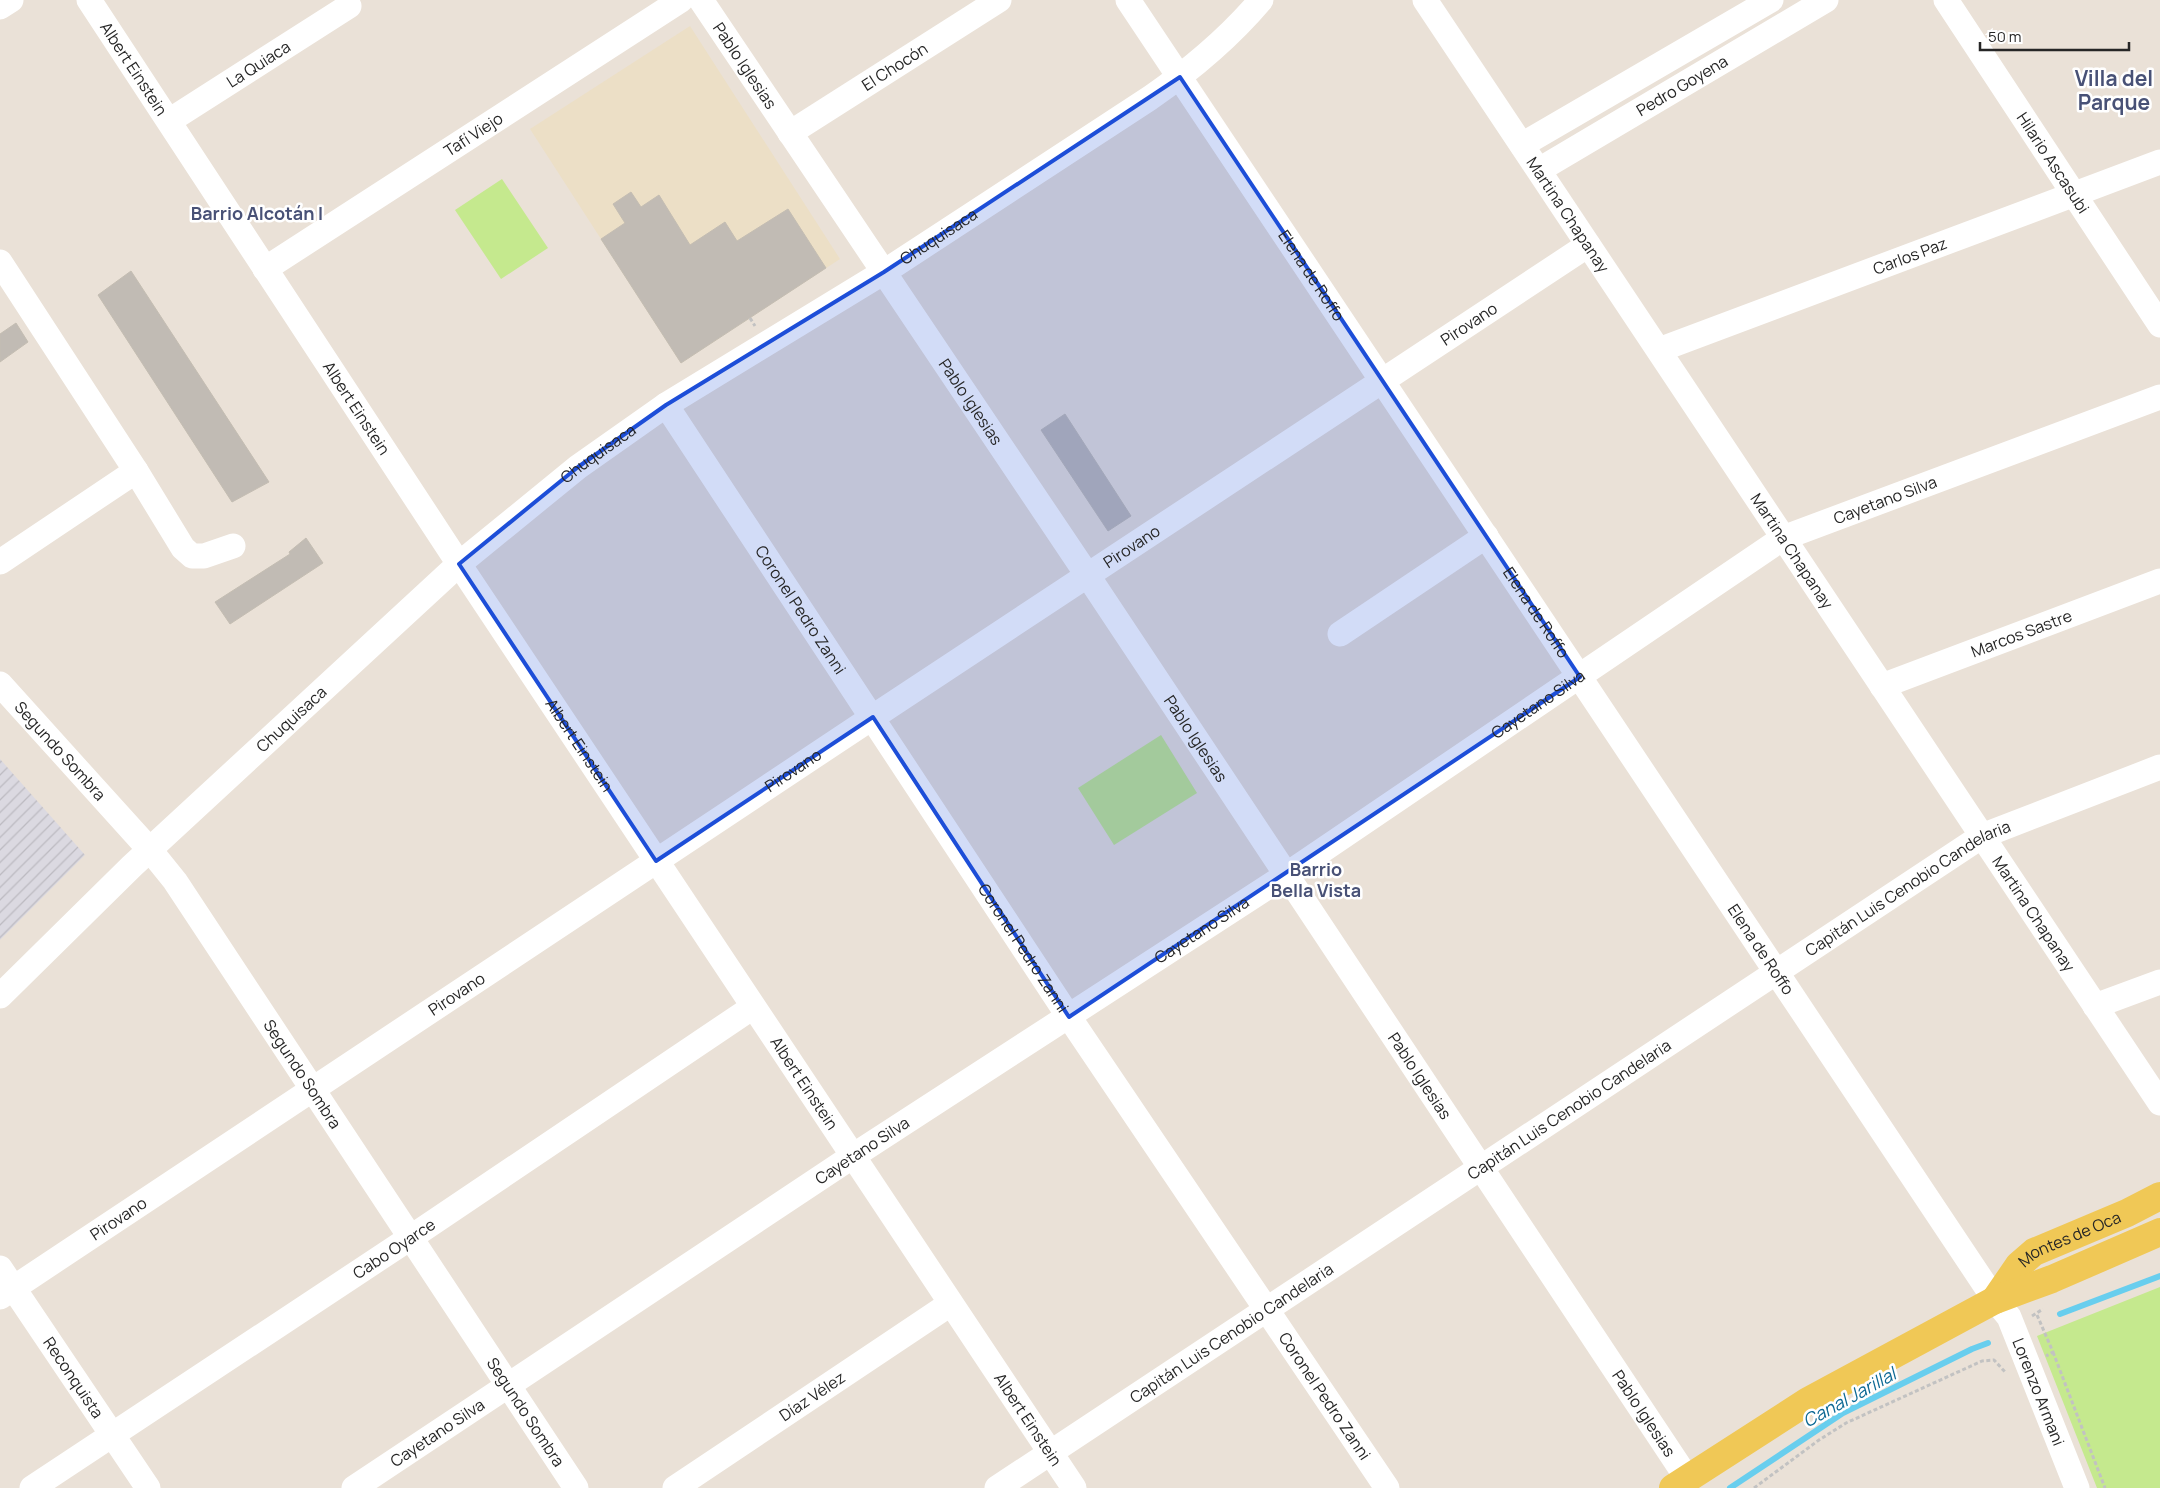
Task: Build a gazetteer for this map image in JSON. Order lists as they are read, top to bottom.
{
  "streets": {
    "main road": ["Montes de Oca"],
    "street": [
      "La Quiaca",
      "Pablo Iglesias",
      "El Chocón",
      "Albert Einstein",
      "Pedro Goyena",
      "Tafí Viejo",
      "Hilario Ascasubi",
      "Martina Chapanay",
      "Chuquisaca",
      "Carlos Paz",
      "Elena de Roffo",
      "Pirovano",
      "Cayetano Silva",
      "Coronel Pedro Zanni",
      "Marcos Sastre",
      "Segundo Sombra",
      "Capitán Luis Cenobio Candelaria",
      "Cabo Oyarce",
      "Reconquista",
      "Lorenzo Armani",
      "Díaz Vélez"
    ]
  },
  "crossings": [
    ["La Quiaca", "Albert Einstein"],
    ["Pablo Iglesias", "El Chocón"],
    ["Pablo Iglesias", "Chuquisaca"],
    ["Pablo Iglesias", "Pirovano"],
    ["Pablo Iglesias", "Cayetano Silva"],
    ["Pablo Iglesias", "Capitán Luis Cenobio Candelaria"],
    ["Pablo Iglesias", "Montes de Oca"],
    ["Albert Einstein", "Tafí Viejo"],
    ["Albert Einstein", "Chuquisaca"],
    ["Albert Einstein", "Pirovano"],
    ["Albert Einstein", "Cayetano Silva"],
    ["Albert Einstein", "Capitán Luis Cenobio Candelaria"],
    ["Albert Einstein", "Cabo Oyarce"],
    ["Albert Einstein", "Díaz Vélez"],
    ["Pedro Goyena", "Martina Chapanay"],
    ["Hilario Ascasubi", "Carlos Paz"],
    ["Martina Chapanay", "Carlos Paz"],
    ["Martina Chapanay", "Pirovano"],
    ["Martina Chapanay", "Cayetano Silva"],
    ["Martina Chapanay", "Marcos Sastre"],
    ["Martina Chapanay", "Capitán Luis Cenobio Candelaria"],
    ["Chuquisaca", "Elena de Roffo"],
    ["Chuquisaca", "Coronel Pedro Zanni"],
    ["Chuquisaca", "Segundo Sombra"],
    ["Elena de Roffo", "Pirovano"],
    ["Elena de Roffo", "Cayetano Silva"],
    ["Elena de Roffo", "Capitán Luis Cenobio Candelaria"],
    ["Elena de Roffo", "Montes de Oca"],
    ["Elena de Roffo", "Lorenzo Armani"],
    ["Pirovano", "Coronel Pedro Zanni"],
    ["Pirovano", "Segundo Sombra"],
    ["Pirovano", "Reconquista"],
    ["Cayetano Silva", "Coronel Pedro Zanni"],
    ["Cayetano Silva", "Segundo Sombra"],
    ["Coronel Pedro Zanni", "Capitán Luis Cenobio Candelaria"],
    ["Segundo Sombra", "Cabo Oyarce"],
    ["Montes de Oca", "Lorenzo Armani"],
    ["Cabo Oyarce", "Reconquista"]
  ],
  "districts": ["Villa del Parque", "Barrio Alcotán I", "Barrio Bella Vista"],
  "water": ["Canal Jarillal"],
  "scale_bar": "50 m"
}
